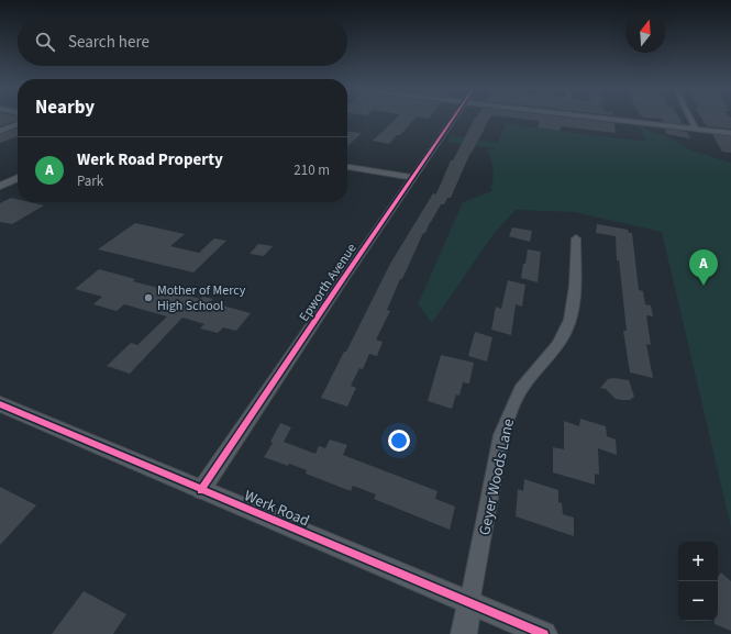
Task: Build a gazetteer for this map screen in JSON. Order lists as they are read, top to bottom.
{
  "streets": {
    "street": ["Epworth Avenue", "Geyer Woods Lane", "Werk Road"]
  },
  "crossings": [
    ["Epworth Avenue", "Werk Road"],
    ["Geyer Woods Lane", "Werk Road"]
  ],
  "places": ["Mother of Mercy High School"],
  "north": "top",
  "page": {
    "search": "Search here",
    "heading": "Nearby",
    "list": [
      {
        "mark": "A",
        "name": "Werk Road Property",
        "note": "Park",
        "value": "210 m"
      }
    ],
    "pins": "A",
    "map_buttons": ["+", "−"]
  }
}
